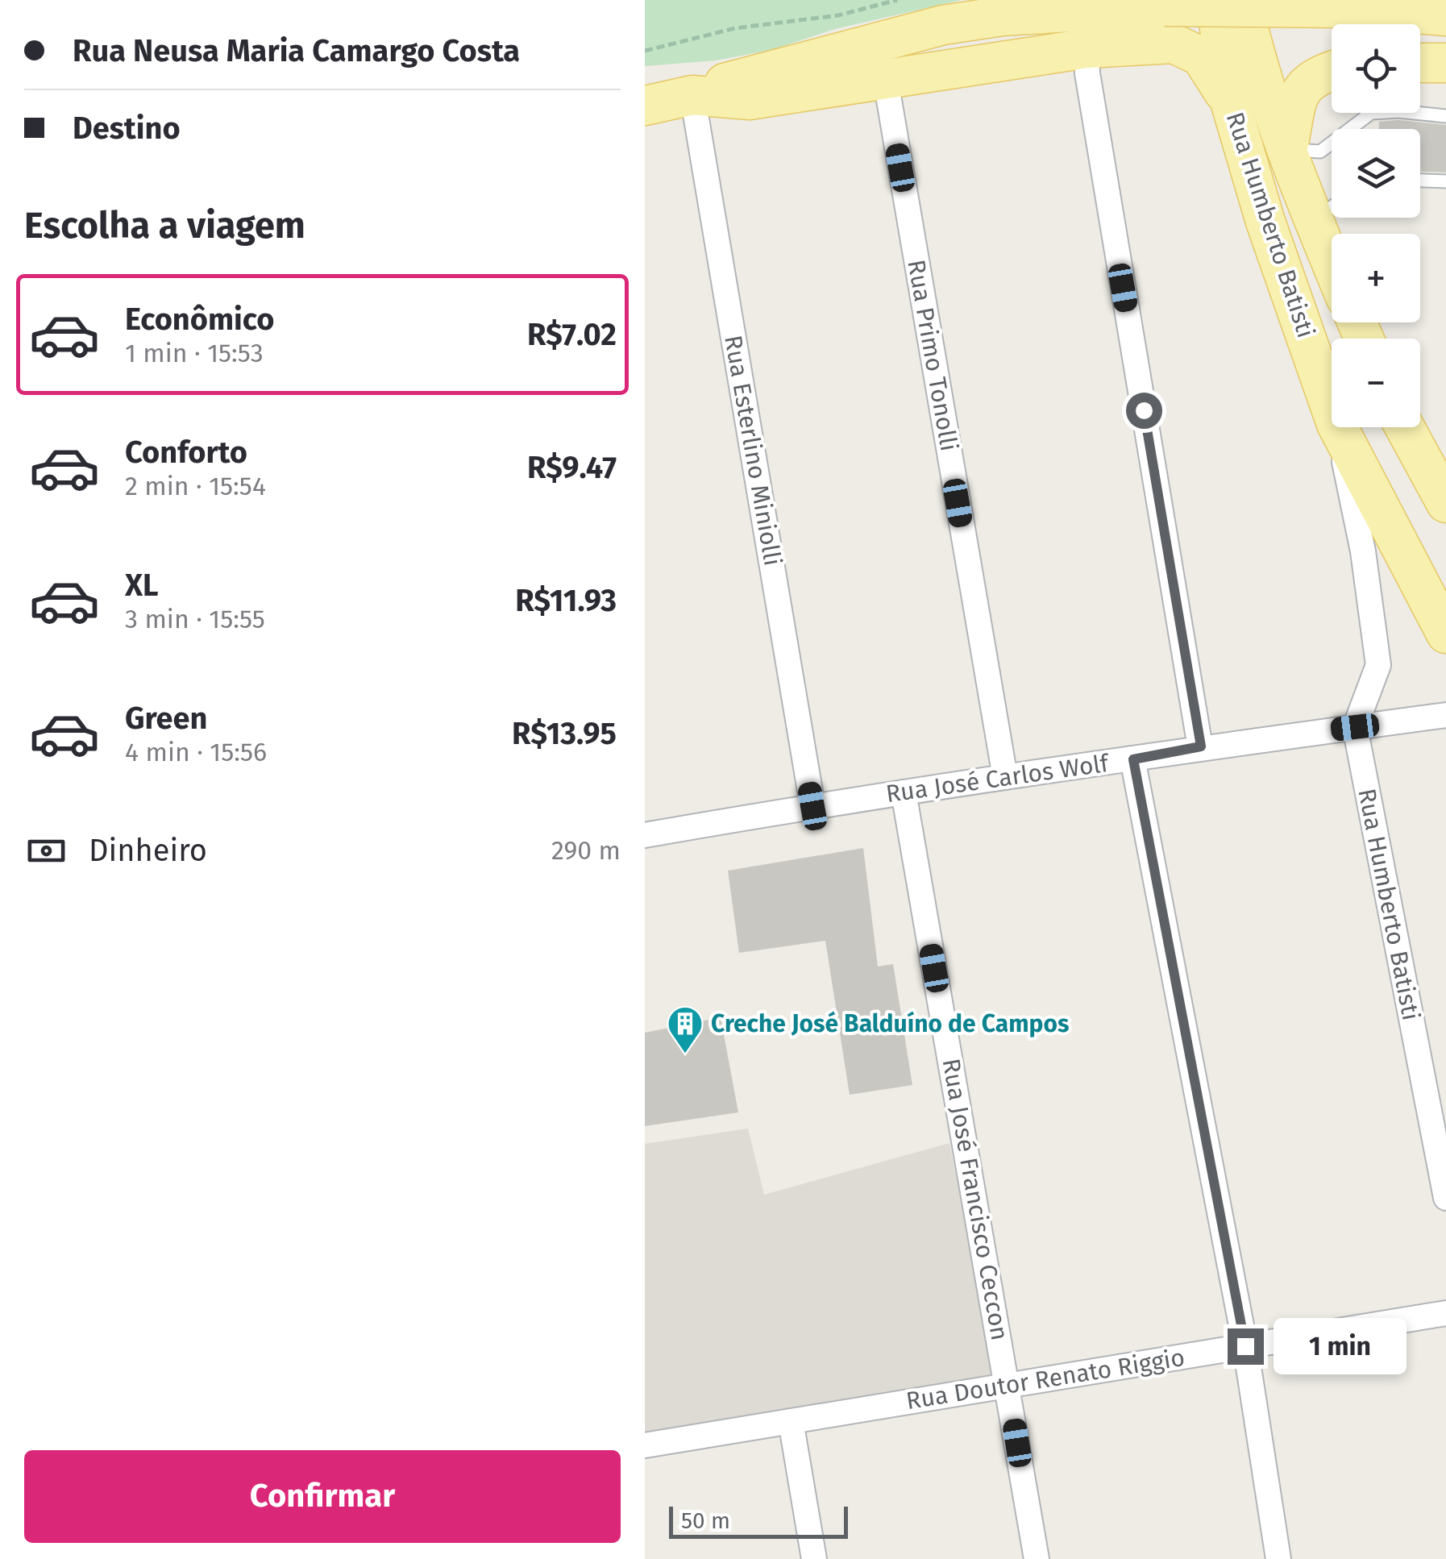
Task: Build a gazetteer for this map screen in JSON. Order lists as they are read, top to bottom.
{
  "streets": {
    "main road": ["Rua Humberto Batisti"],
    "street": [
      "Rua Primo Tonolli",
      "Rua Esterlino Miniolli",
      "Rua José Carlos Wolf",
      "Rua José Francisco Ceccon",
      "Rua Doutor Renato Riggio"
    ]
  },
  "crossings": [
    ["Rua Humberto Batisti", "Rua José Carlos Wolf"],
    ["Rua Primo Tonolli", "Rua José Carlos Wolf"],
    ["Rua Esterlino Miniolli", "Rua José Carlos Wolf"],
    ["Rua José Carlos Wolf", "Rua José Francisco Ceccon"],
    ["Rua José Francisco Ceccon", "Rua Doutor Renato Riggio"]
  ],
  "places": {
    "building": ["Creche José Balduíno de Campos"]
  },
  "scale_bar": "50 m",
  "page": {
    "banner": ["Rua Neusa Maria Camargo Costa", "Destino"],
    "map_buttons": ["+", "−"],
    "heading": "Escolha a viagem",
    "list": [
      {
        "name": "Econômico",
        "note": "1 min · 15:53",
        "value": "R$7.02"
      },
      {
        "name": "Conforto",
        "note": "2 min · 15:54",
        "value": "R$9.47"
      },
      {
        "name": "XL",
        "note": "3 min · 15:55",
        "value": "R$11.93"
      },
      {
        "name": "Green",
        "note": "4 min · 15:56",
        "value": "R$13.95"
      }
    ],
    "pay": ["Dinheiro", "290 m"],
    "bubble": "1 min",
    "buttons": "Confirmar",
    "scale": "50 m"
  }
}
